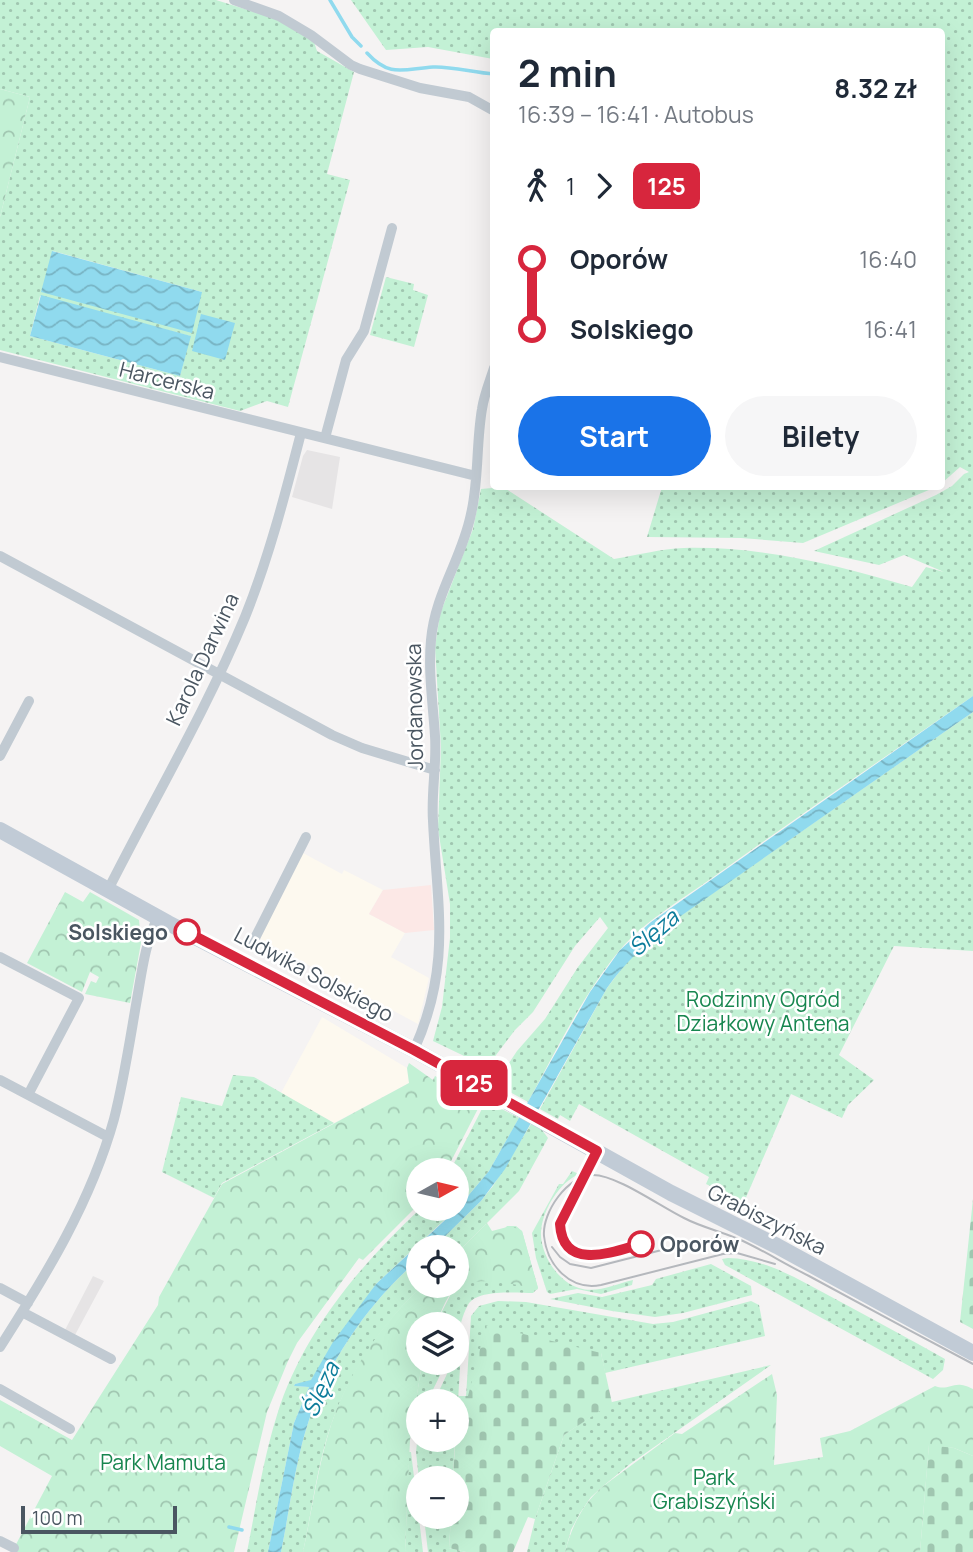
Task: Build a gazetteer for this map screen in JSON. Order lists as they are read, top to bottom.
{
  "streets": {
    "main road": ["Ludwika Solskiego", "Grabiszyńska"],
    "street": ["Harcerska", "Karola Darwina", "Jordanowska"]
  },
  "crossings": [
    ["Harcerska", "Karola Darwina"],
    ["Harcerska", "Jordanowska"],
    ["Karola Darwina", "Ludwika Solskiego"],
    ["Jordanowska", "Ludwika Solskiego"],
    ["Ludwika Solskiego", "Grabiszyńska"]
  ],
  "water": ["Ślęza"],
  "parks": ["Rodzinny Ogród Działkowy Antena", "Park Mamuta", "Park Grabiszyński"],
  "places": ["Solskiego", "Oporów"],
  "lines": ["bus line 125"],
  "scale_bar": "100 m",
  "north": "right",
  "page": {
    "on_map": "125",
    "heading": ["2 min", "16:39 – 16:41 · Autobus", "8.32 zł"],
    "legs": ["1", "125"],
    "list": [
      {
        "name": "Oporów",
        "value": "16:40"
      },
      {
        "name": "Solskiego",
        "value": "16:41"
      }
    ],
    "buttons": ["Start", "Bilety"],
    "map_buttons": ["+", "−"],
    "scale": "100 m"
  }
}
